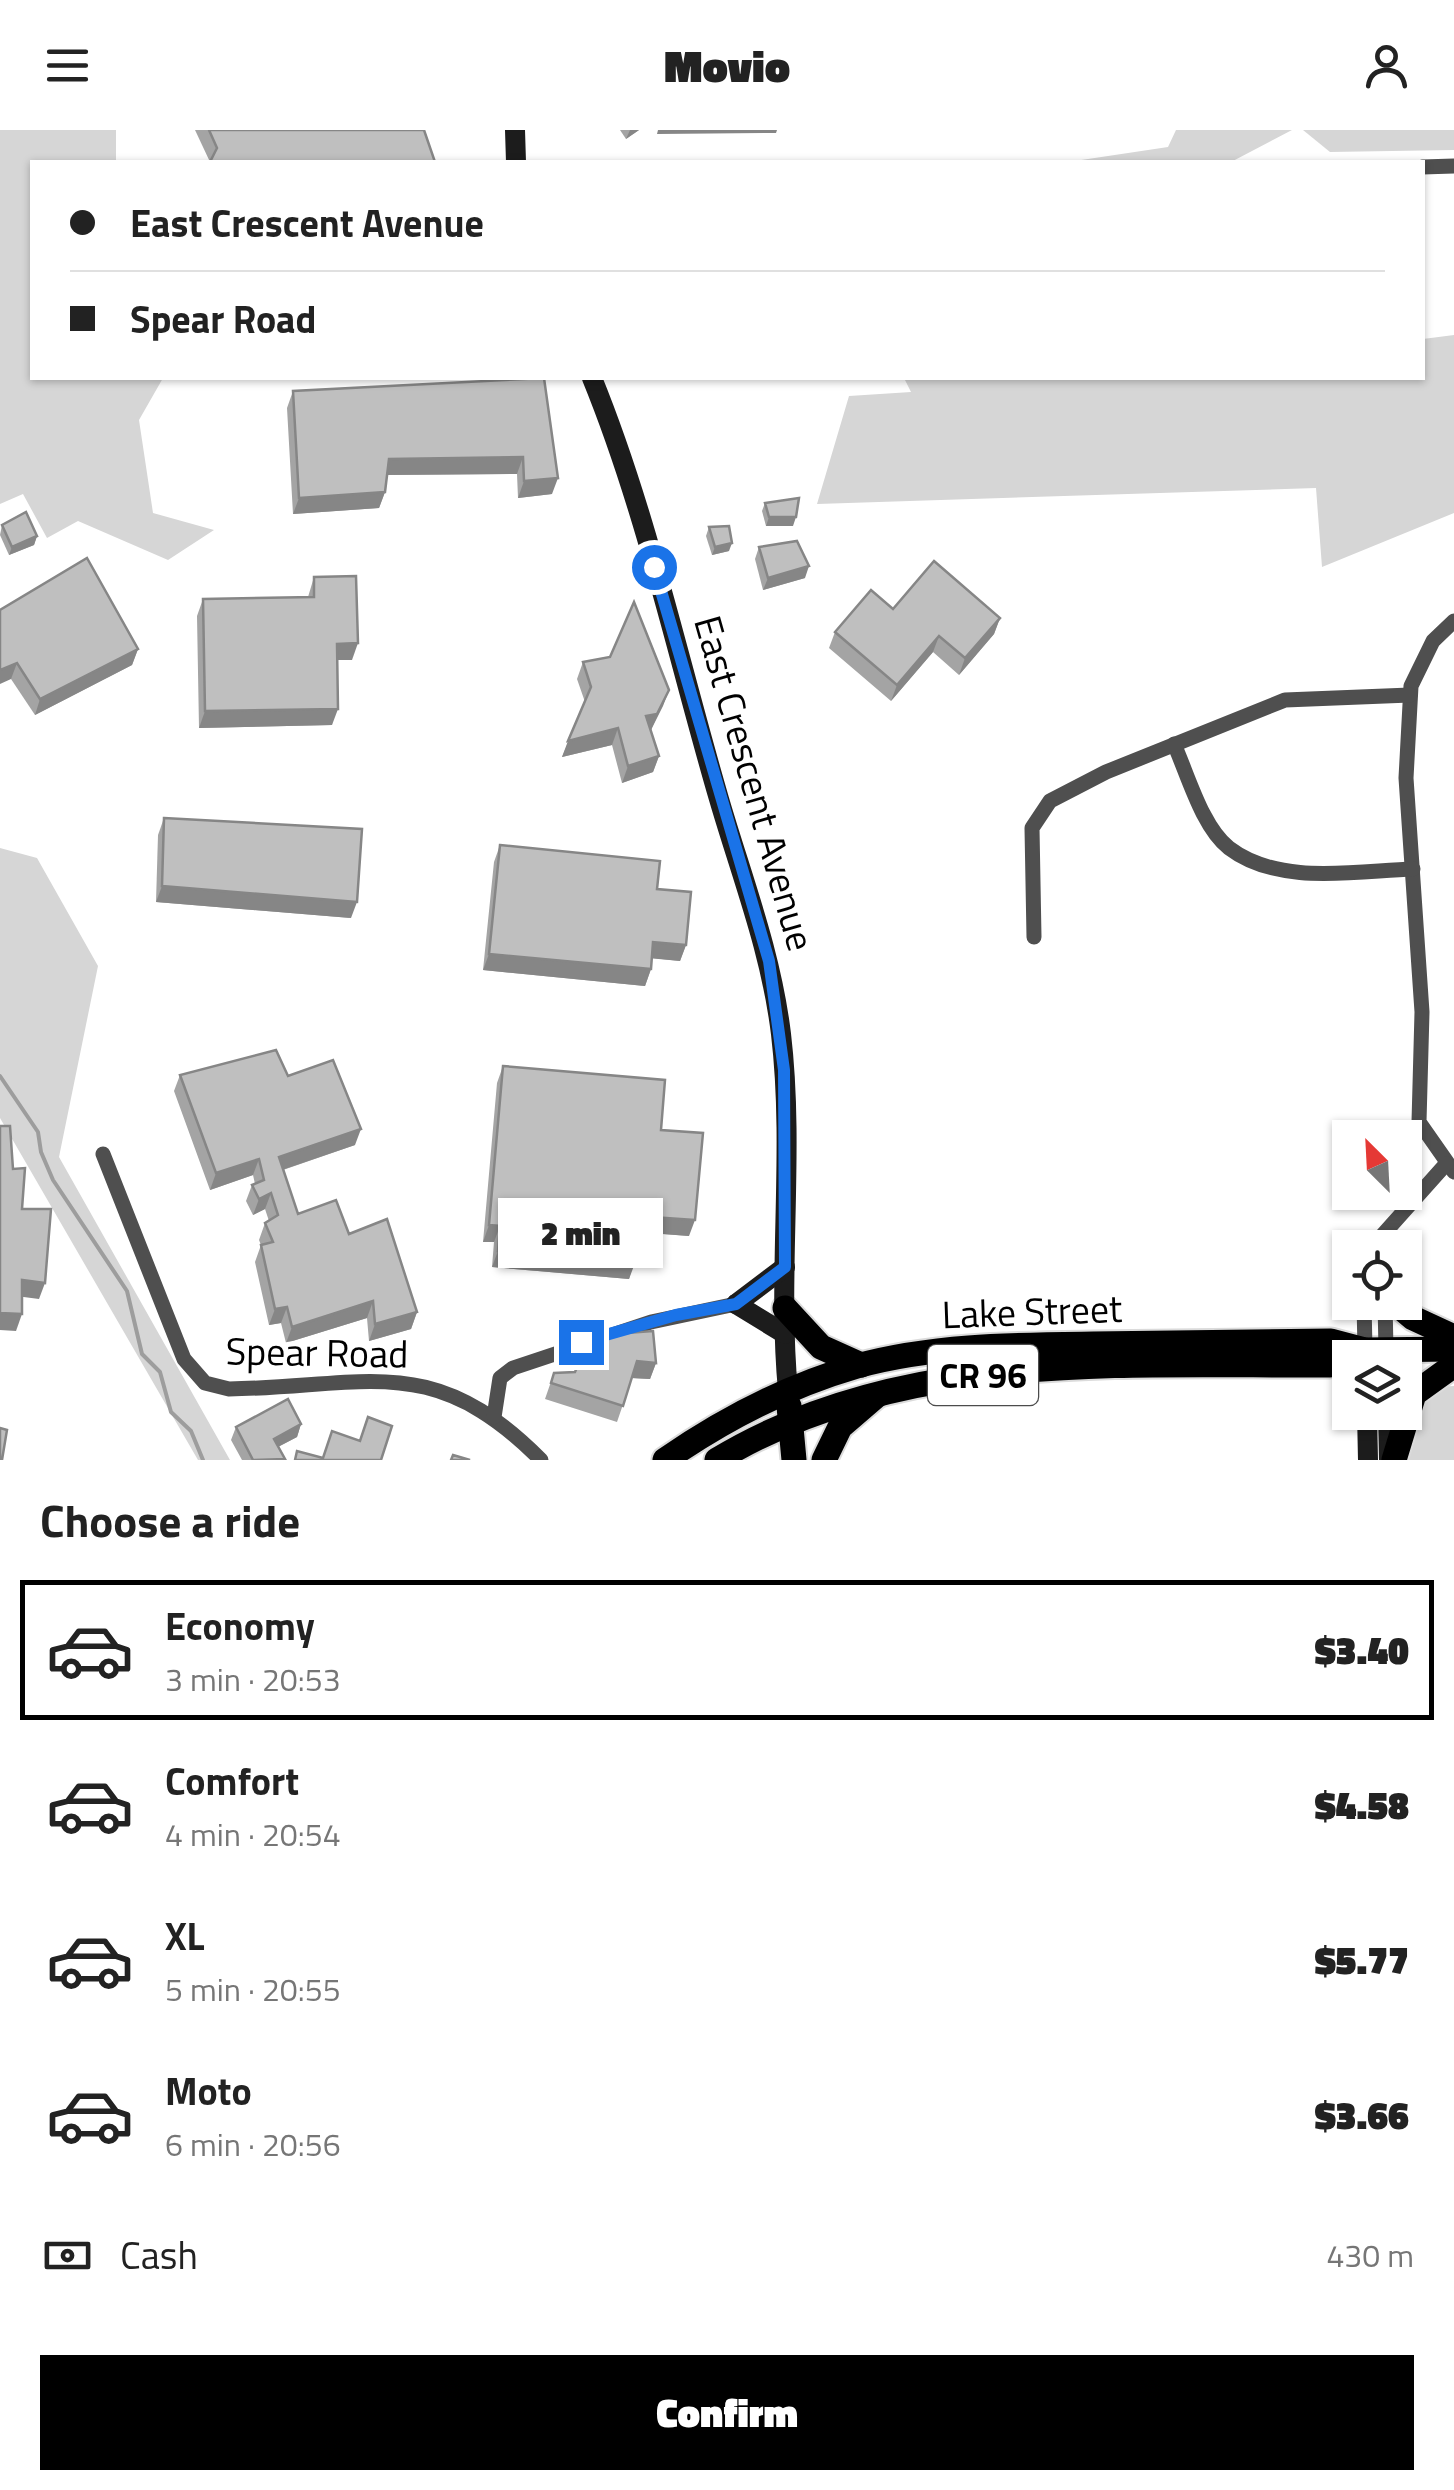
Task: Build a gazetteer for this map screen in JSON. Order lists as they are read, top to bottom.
{
  "streets": {
    "main road": ["East Crescent Avenue", "Lake Street", "CR 96"],
    "street": ["Spear Road"]
  },
  "crossings": [
    ["East Crescent Avenue", "Lake Street"]
  ],
  "north": "top left",
  "page": {
    "header": "Movio",
    "banner": ["East Crescent Avenue", "Spear Road"],
    "bubble": "2 min",
    "heading": "Choose a ride",
    "list": [
      {
        "name": "Economy",
        "note": "3 min · 20:53",
        "value": "$3.40"
      },
      {
        "name": "Comfort",
        "note": "4 min · 20:54",
        "value": "$4.58"
      },
      {
        "name": "XL",
        "note": "5 min · 20:55",
        "value": "$5.77"
      },
      {
        "name": "Moto",
        "note": "6 min · 20:56",
        "value": "$3.66"
      }
    ],
    "pay": ["Cash", "430 m"],
    "buttons": "Confirm"
  }
}
